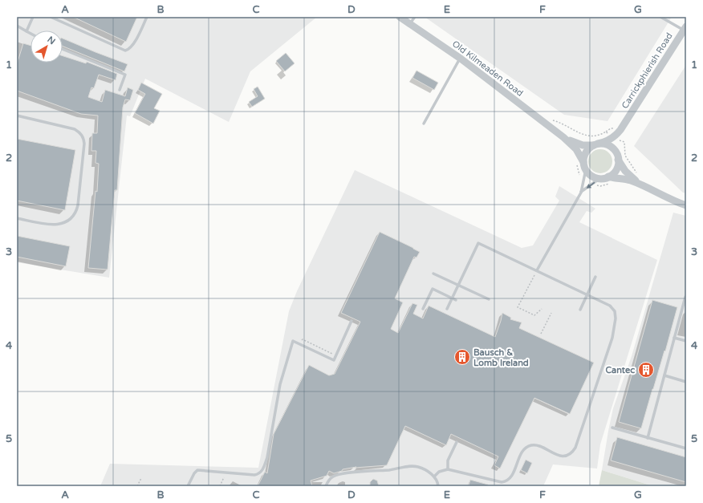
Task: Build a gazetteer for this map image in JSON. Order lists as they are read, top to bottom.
{
  "streets": {
    "street": ["Old Kilmeaden Road", "Carrickphierish Road"]
  },
  "crossings": [
    ["Old Kilmeaden Road", "Carrickphierish Road"]
  ],
  "places": {
    "building": ["Bausch & Lomb Ireland", "Cantec"]
  },
  "north": "top right",
  "grid": {
    "columns": [
      "A",
      "B",
      "C",
      "D",
      "E",
      "F",
      "G"
    ],
    "rows": [
      "1",
      "2",
      "3",
      "4",
      "5"
    ]
  }
}
